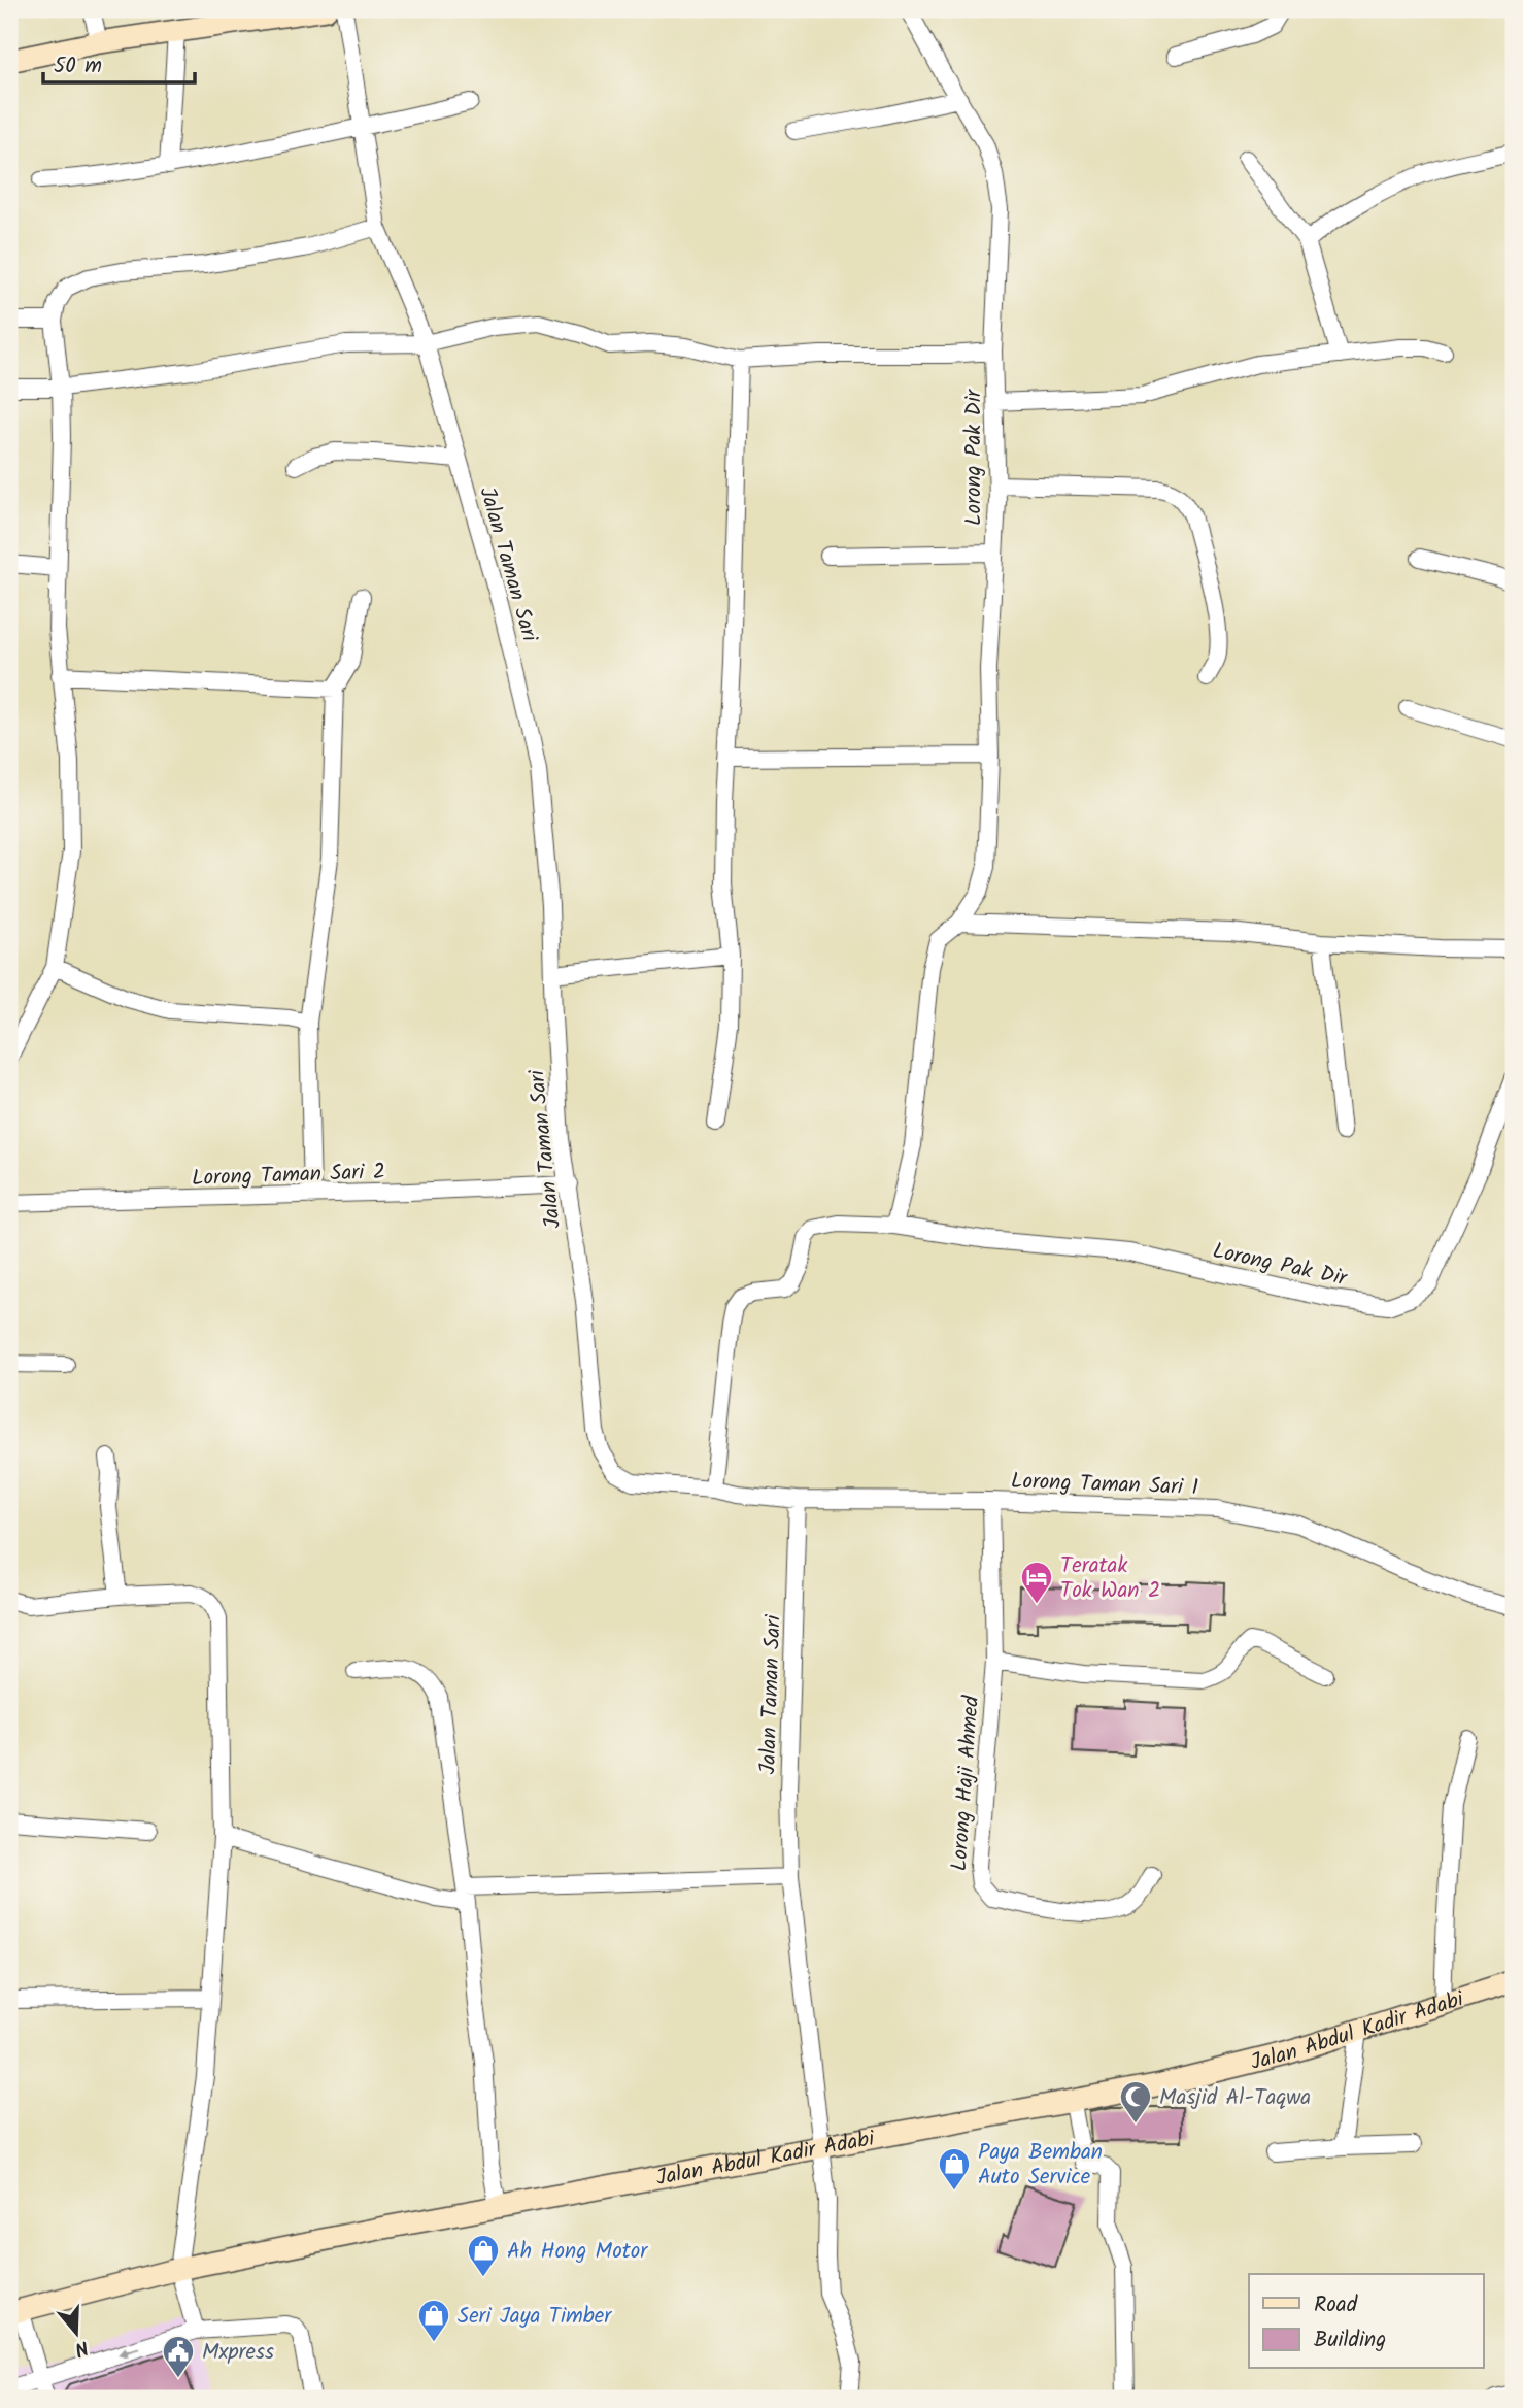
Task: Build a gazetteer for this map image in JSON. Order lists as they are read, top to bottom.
{
  "streets": {
    "main road": ["Jalan Abdul Kadir Adabi"],
    "street": [
      "Lorong Pak Dir",
      "Jalan Taman Sari",
      "Lorong Taman Sari 2",
      "Lorong Taman Sari 1",
      "Lorong Haji Ahmed"
    ]
  },
  "crossings": [
    ["Lorong Pak Dir", "Jalan Taman Sari"],
    ["Jalan Taman Sari", "Lorong Taman Sari 2"],
    ["Jalan Taman Sari", "Lorong Taman Sari 1"],
    ["Jalan Taman Sari", "Jalan Abdul Kadir Adabi"],
    ["Lorong Taman Sari 1", "Lorong Haji Ahmed"]
  ],
  "places": {
    "hotel": ["Teratak Tok Wan 2"],
    "mosque": ["Masjid Al-Taqwa"],
    "shop": ["Paya Bemban Auto Service", "Ah Hong Motor", "Seri Jaya Timber"],
    "public building": ["Mxpress"]
  },
  "legend": ["Road", "Building"],
  "scale_bar": "50 m",
  "north": "bottom"
}
